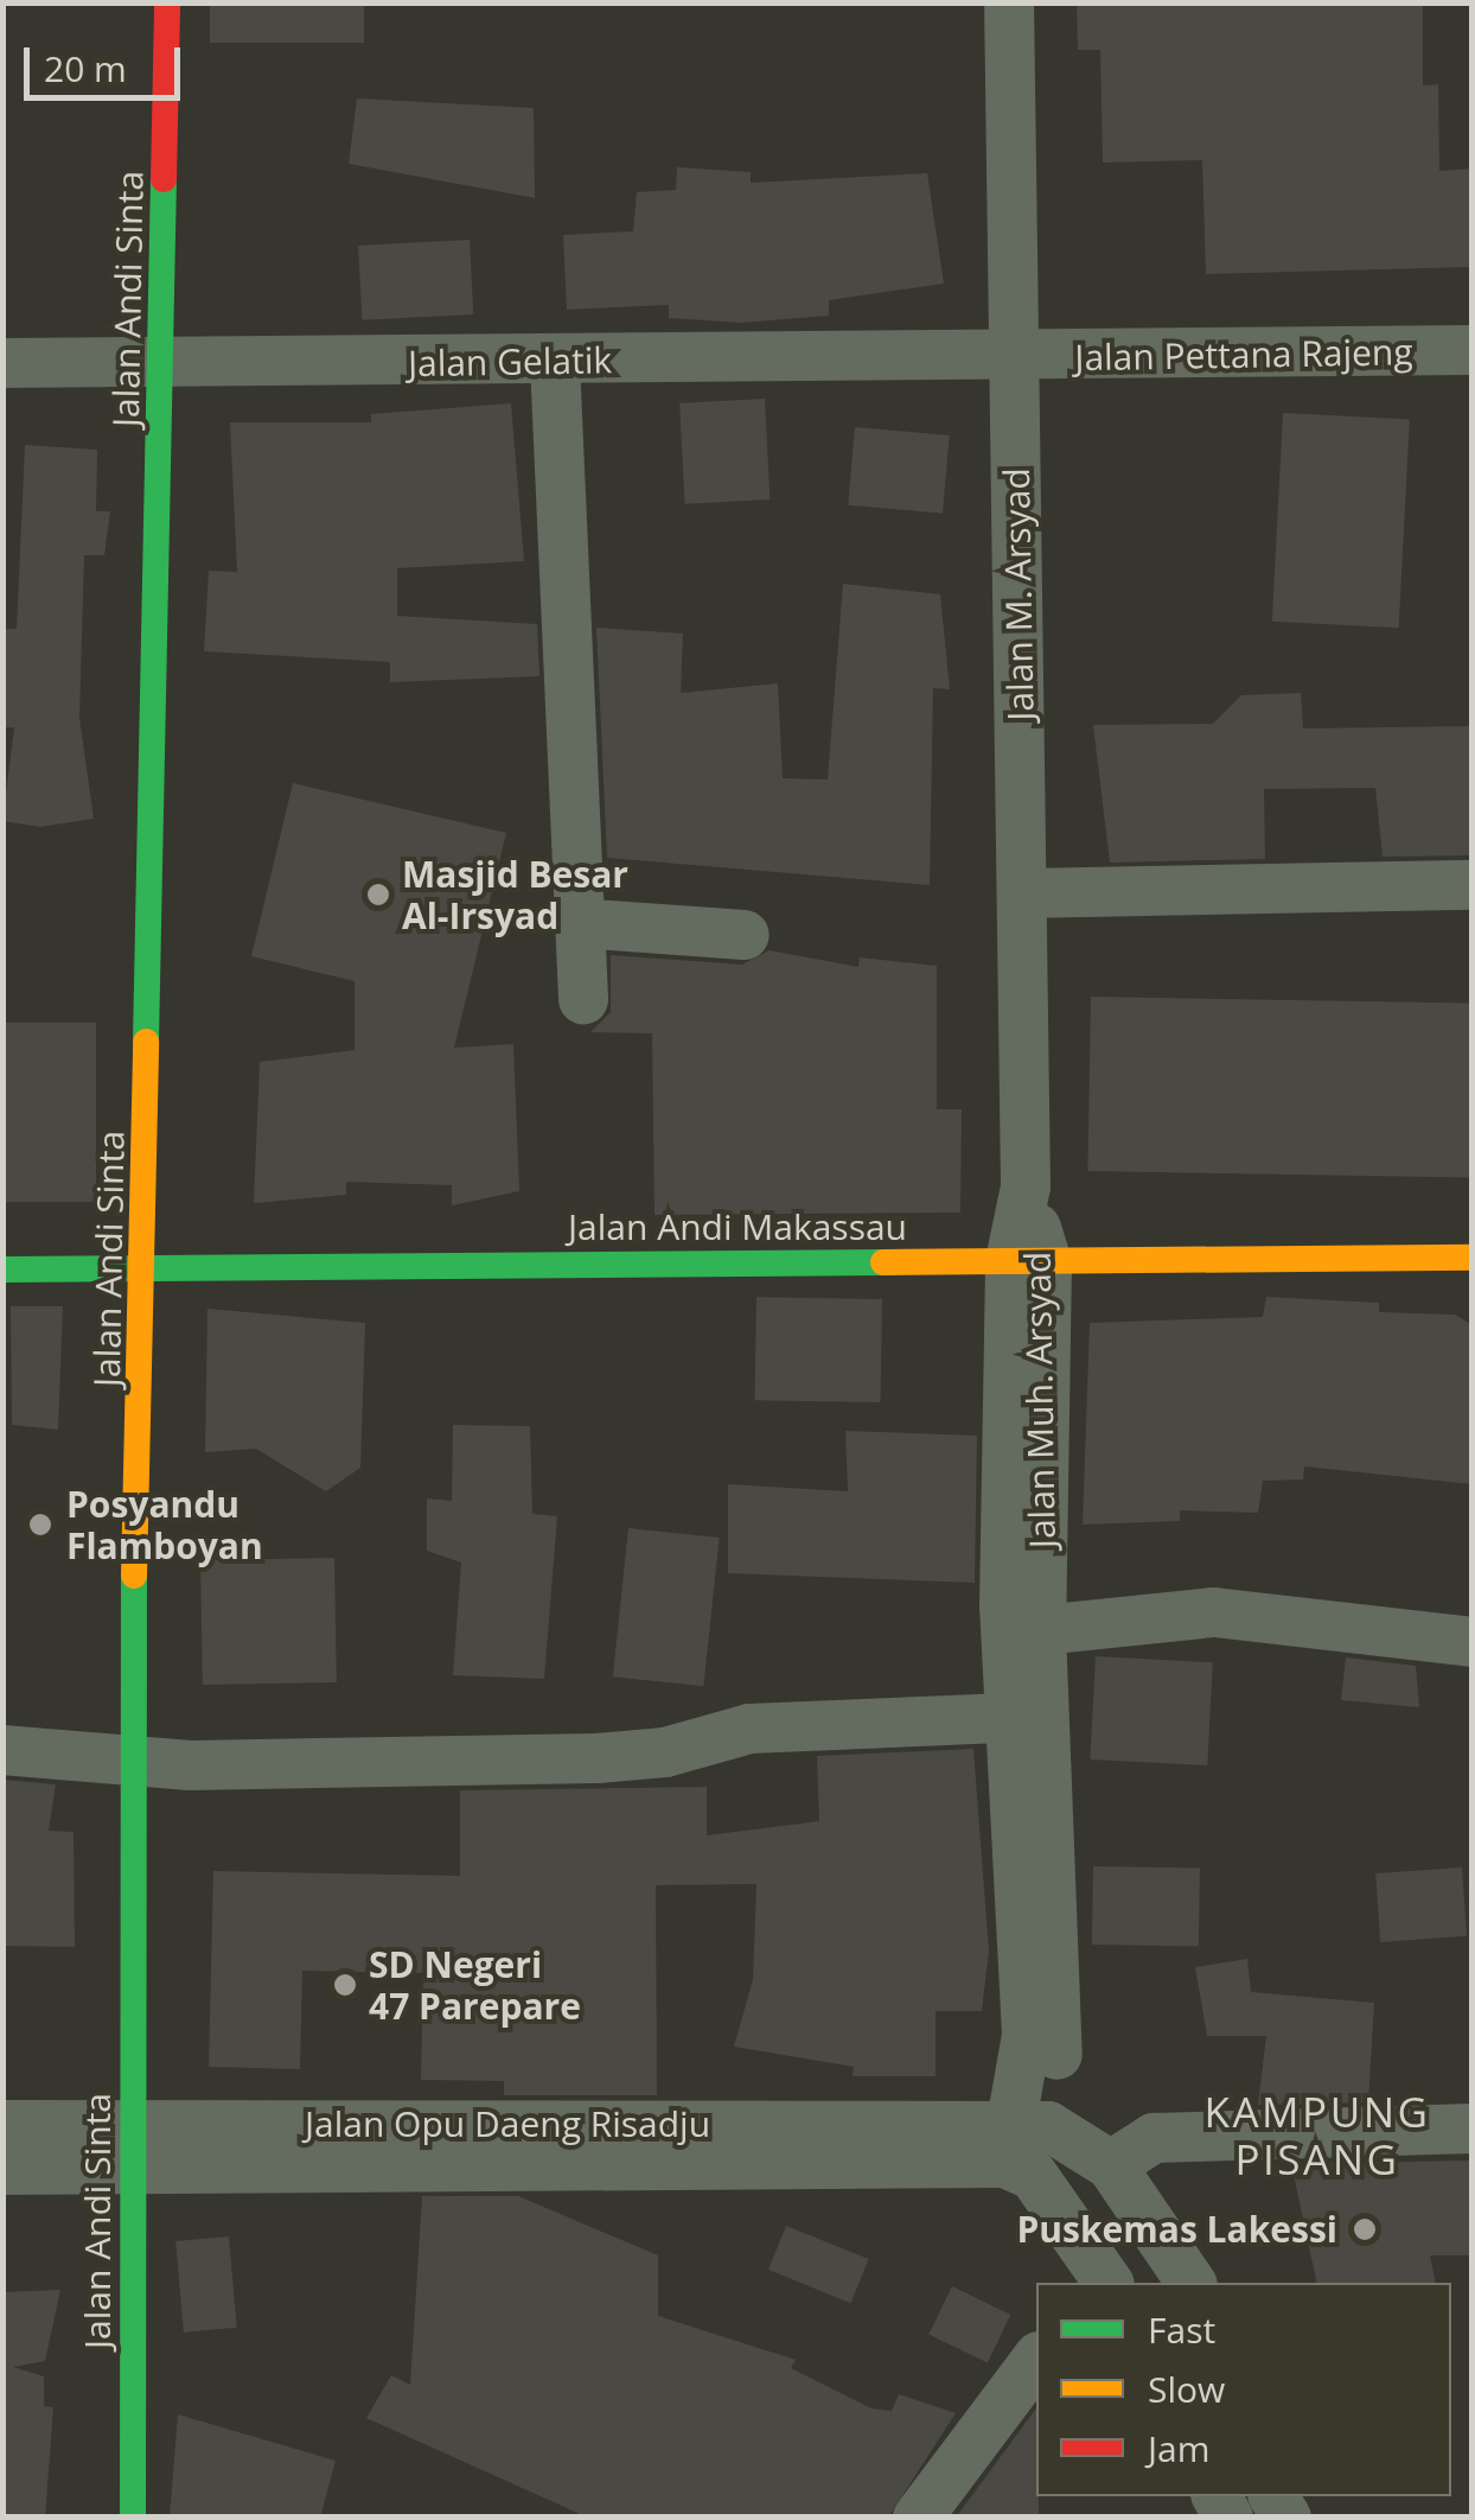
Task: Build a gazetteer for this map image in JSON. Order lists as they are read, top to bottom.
{
  "streets": {
    "street": [
      "Jalan Andi Sinta",
      "Jalan Pettana Rajeng",
      "Jalan Gelatik",
      "Jalan M. Arsyad",
      "Jalan Andi Makassau",
      "Jalan Muh. Arsyad",
      "Jalan Opu Daeng Risadju"
    ]
  },
  "crossings": [
    ["Jalan Andi Sinta", "Jalan Gelatik"],
    ["Jalan Andi Sinta", "Jalan Andi Makassau"],
    ["Jalan Andi Sinta", "Jalan Opu Daeng Risadju"],
    ["Jalan Pettana Rajeng", "Jalan Gelatik"],
    ["Jalan Pettana Rajeng", "Jalan M. Arsyad"],
    ["Jalan Gelatik", "Jalan M. Arsyad"],
    ["Jalan M. Arsyad", "Jalan Muh. Arsyad"],
    ["Jalan Andi Makassau", "Jalan Muh. Arsyad"],
    ["Jalan Muh. Arsyad", "Jalan Opu Daeng Risadju"]
  ],
  "districts": ["KAMPUNG PISANG"],
  "places": [
    "Masjid Besar Al-Irsyad",
    "Posyandu Flamboyan",
    "SD Negeri 47 Parepare",
    "Puskemas Lakessi"
  ],
  "legend": ["Fast", "Slow", "Jam"],
  "scale_bar": "20 m"
}
